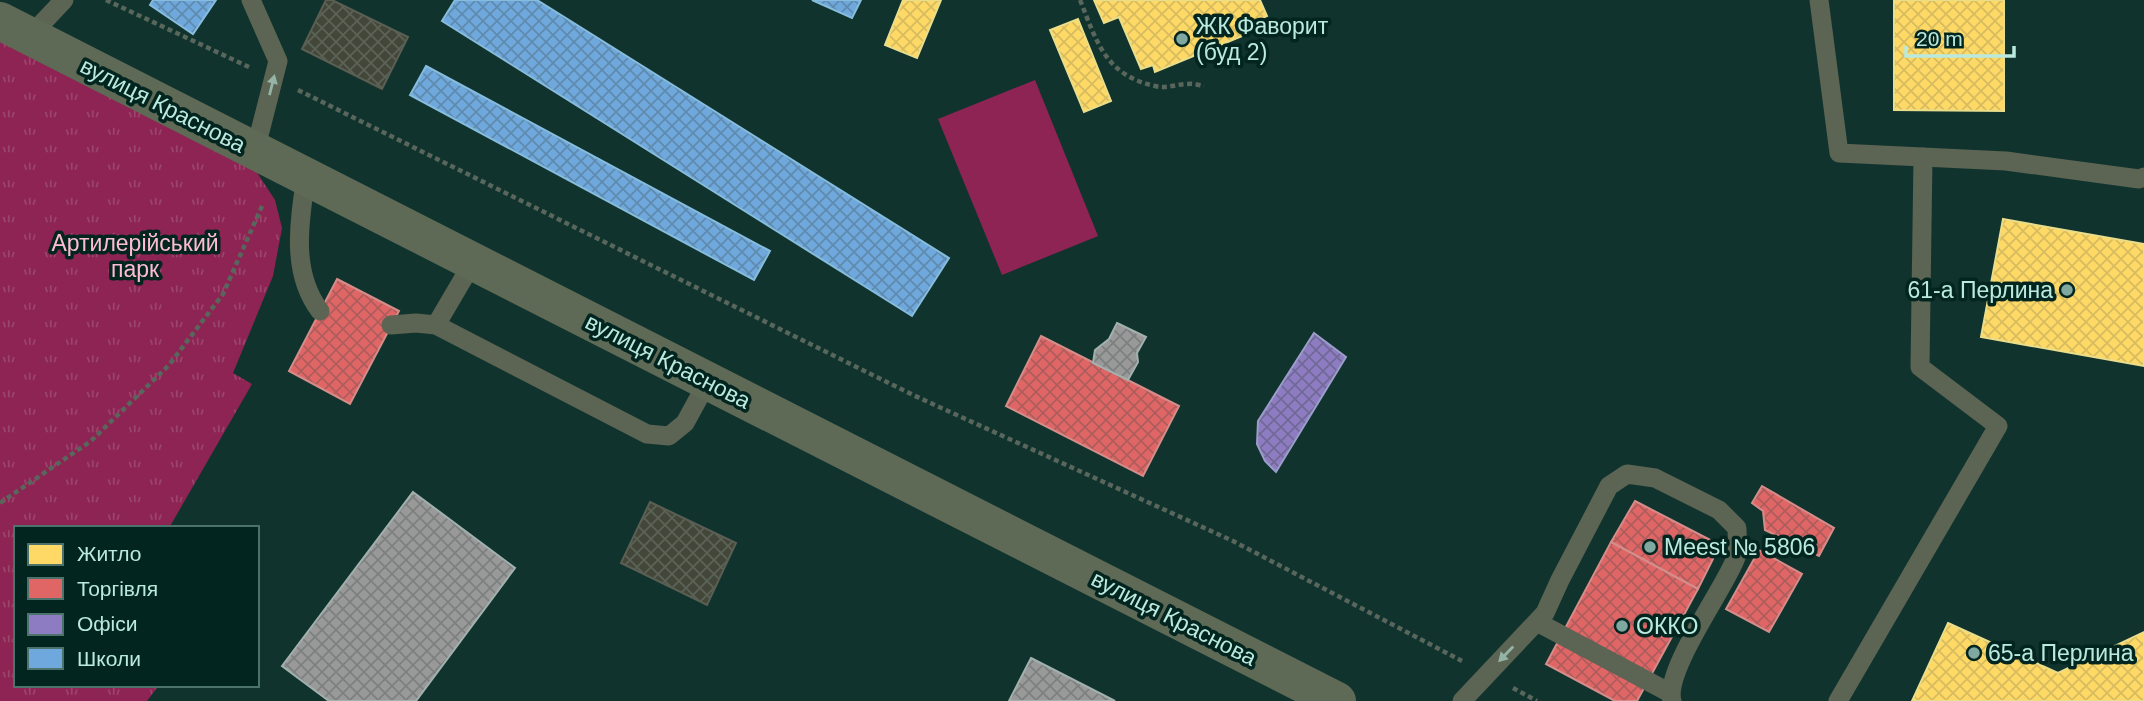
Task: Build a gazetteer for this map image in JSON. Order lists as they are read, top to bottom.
{
  "streets": {
    "main road": ["вулиця Краснова"]
  },
  "parks": ["Артилерійський парк"],
  "places": [
    "ЖК Фаворит (буд 2)",
    "61-а Перлина",
    "Meest № 5806",
    "ОККО",
    "65-а Перлина"
  ],
  "legend": [
    "Житло",
    "Торгівля",
    "Офіси",
    "Школи"
  ],
  "scale_bar": "20 m"
}
